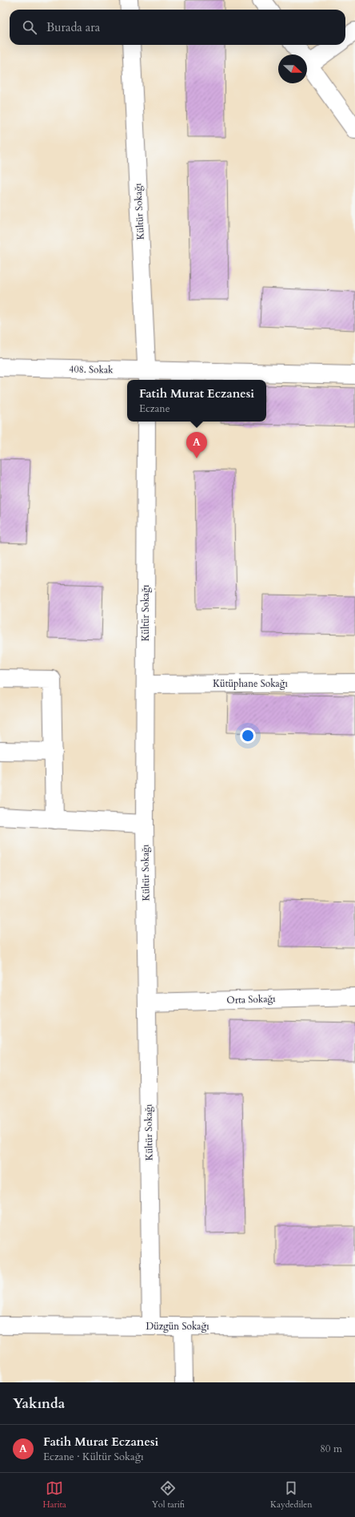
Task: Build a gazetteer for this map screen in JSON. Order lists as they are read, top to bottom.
{
  "streets": {
    "street": [
      "Kültür Sokağı",
      "408. Sokak",
      "Kütüphane Sokağı",
      "Orta Sokağı",
      "Düzgün Sokağı"
    ]
  },
  "crossings": [
    ["Kültür Sokağı", "408. Sokak"],
    ["Kültür Sokağı", "Kütüphane Sokağı"],
    ["Kültür Sokağı", "Orta Sokağı"],
    ["Kültür Sokağı", "Düzgün Sokağı"]
  ],
  "north": "right",
  "page": {
    "search": "Burada ara",
    "popup": ["Fatih Murat Eczanesi", "Eczane"],
    "pins": "A",
    "heading": "Yakında",
    "list": [
      {
        "mark": "A",
        "name": "Fatih Murat Eczanesi",
        "note": "Eczane · Kültür Sokağı",
        "value": "80 m"
      }
    ],
    "nav": ["Harita", "Yol tarifi", "Kaydedilen"]
  }
}
